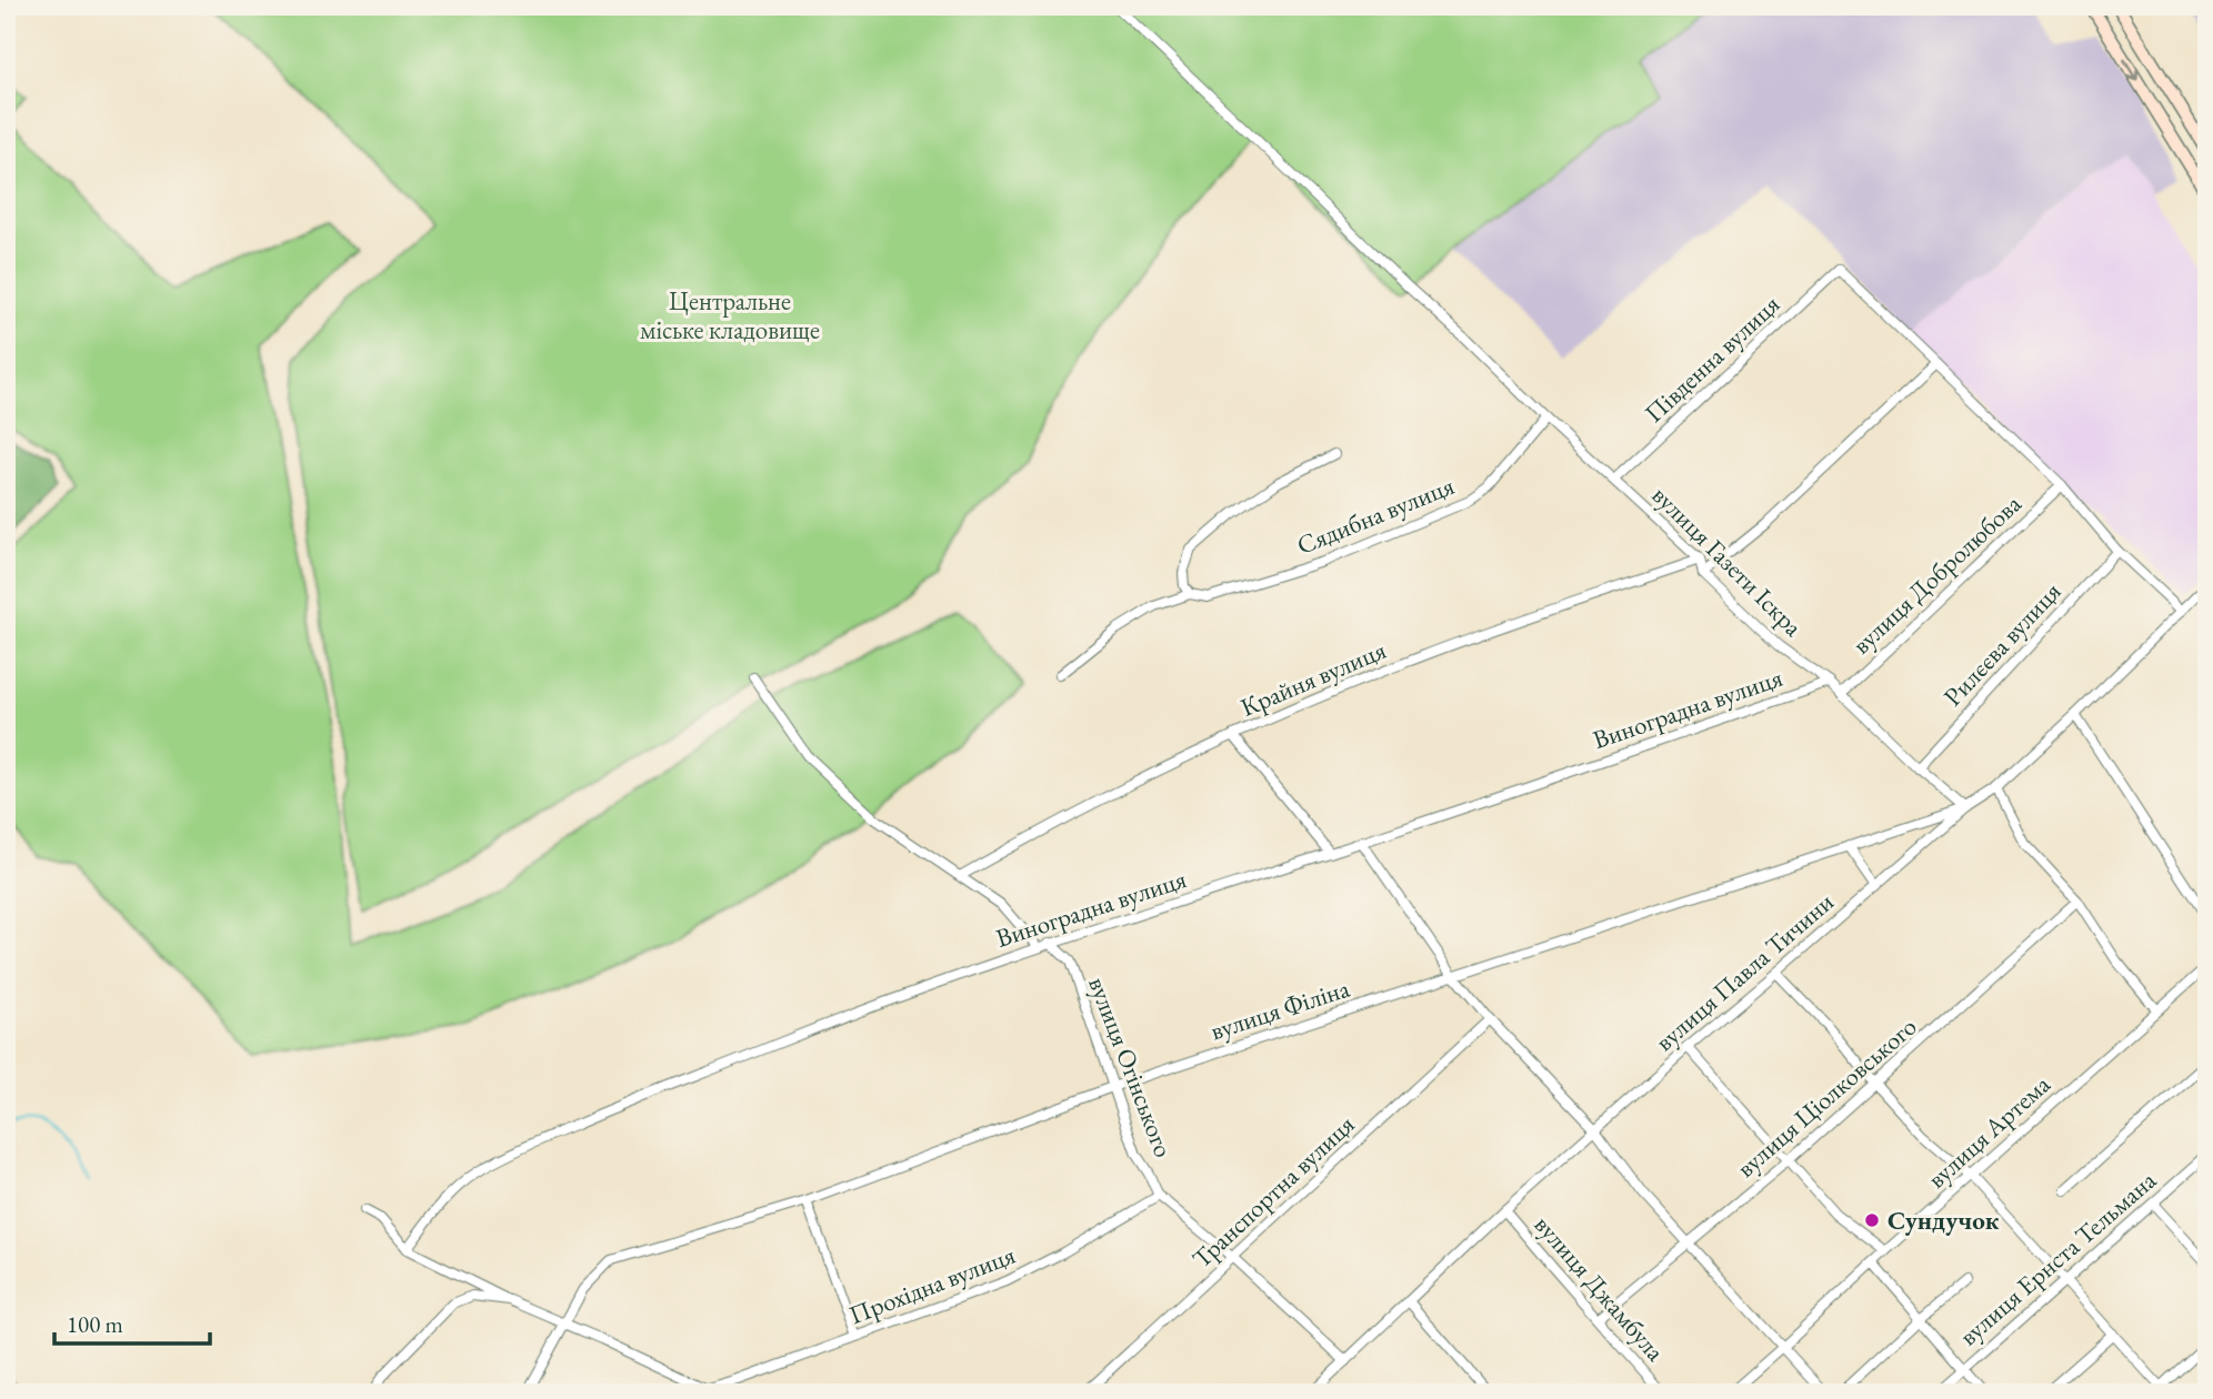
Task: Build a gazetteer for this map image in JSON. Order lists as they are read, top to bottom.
{
  "streets": {
    "street": [
      "Південна вулиця",
      "Сядибна вулиця",
      "вулиця Газети Іскра",
      "вулиця Добролюбова",
      "Рилєєва вулиця",
      "Крайня вулиця",
      "Виноградна вулиця",
      "вулиця Павла Тичини",
      "вулиця Філіна",
      "вулиця Огінського",
      "вулиця Ціолковського",
      "вулиця Артема",
      "Транспортна вулиця",
      "вулиця Ернста Тельмана",
      "Прохідна вулиця",
      "вулиця Джамбула"
    ]
  },
  "crossings": [
    ["Південна вулиця", "вулиця Газети Іскра"],
    ["Сядибна вулиця", "вулиця Газети Іскра"],
    ["вулиця Газети Іскра", "вулиця Добролюбова"],
    ["вулиця Газети Іскра", "Рилєєва вулиця"],
    ["вулиця Газети Іскра", "Крайня вулиця"],
    ["вулиця Газети Іскра", "Виноградна вулиця"],
    ["вулиця Газети Іскра", "вулиця Павла Тичини"],
    ["вулиця Газети Іскра", "вулиця Філіна"],
    ["Виноградна вулиця", "вулиця Огінського"],
    ["вулиця Павла Тичини", "вулиця Філіна"],
    ["вулиця Павла Тичини", "вулиця Огінського"],
    ["вулиця Павла Тичини", "вулиця Джамбула"],
    ["вулиця Філіна", "вулиця Огінського"],
    ["вулиця Огінського", "Транспортна вулиця"],
    ["вулиця Огінського", "Прохідна вулиця"],
    ["вулиця Ціолковського", "вулиця Джамбула"]
  ],
  "parks": ["Центральне міське кладовище"],
  "places": ["Сундучок"],
  "scale_bar": "100 m"
}
